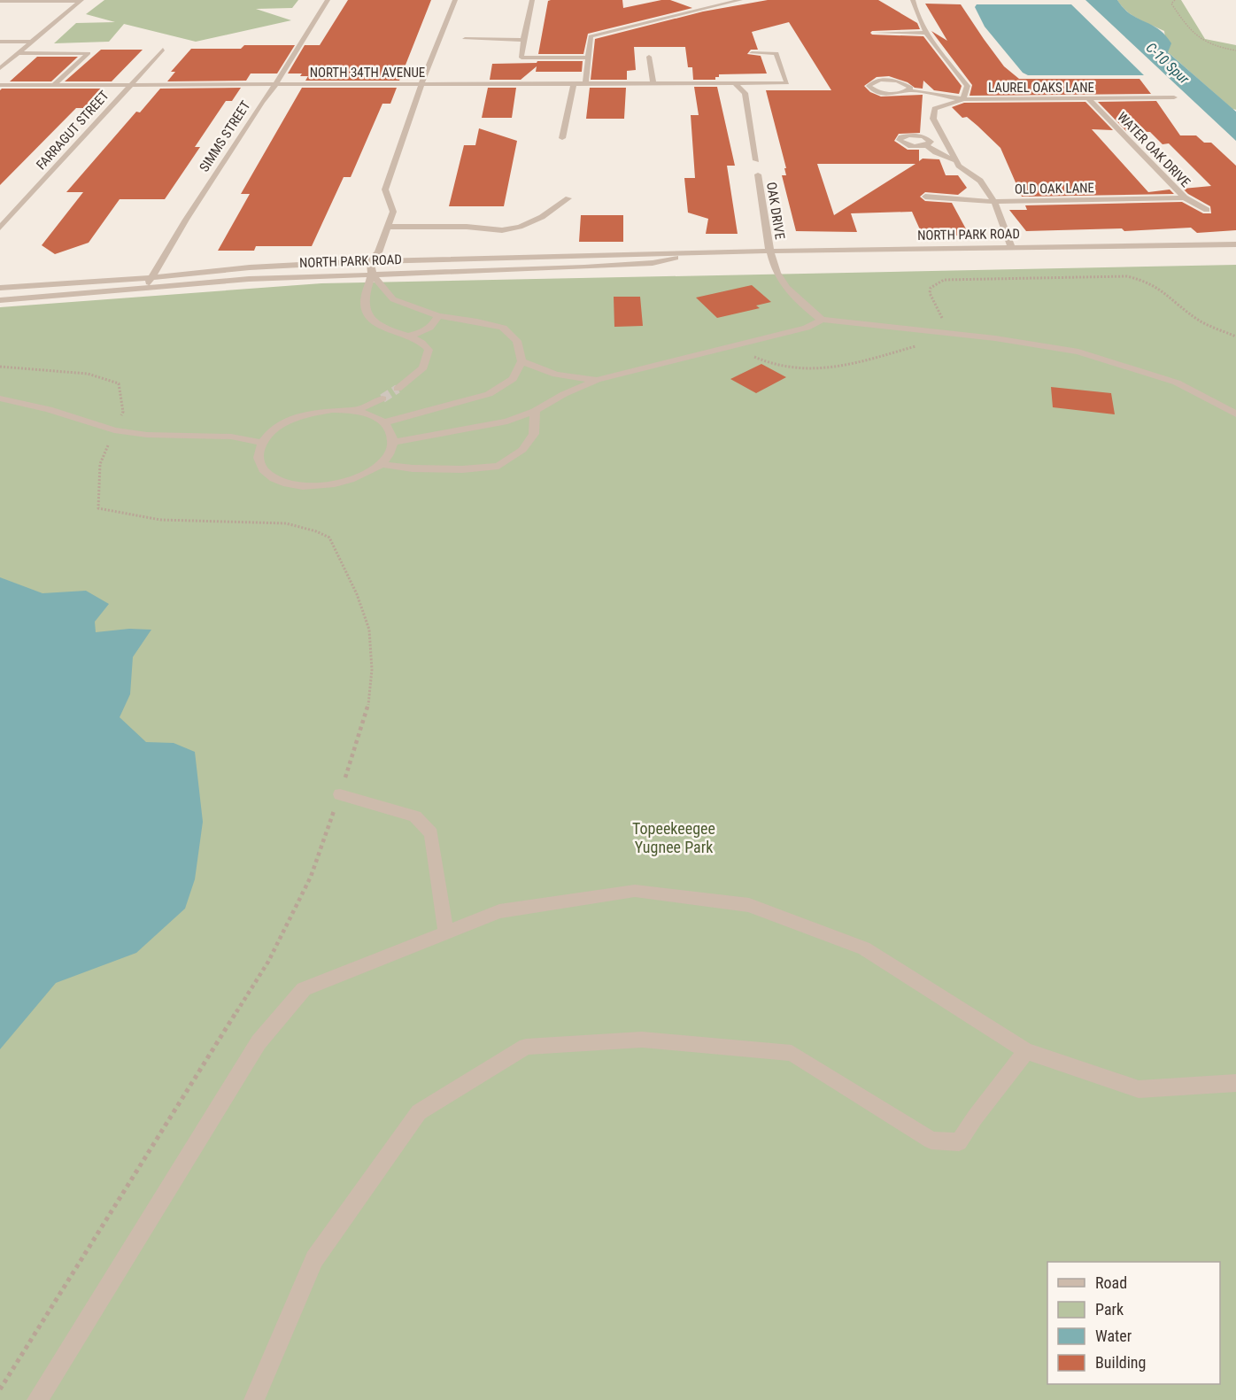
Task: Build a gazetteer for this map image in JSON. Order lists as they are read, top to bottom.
{
  "streets": {
    "street": [
      "NORTH 34TH AVENUE",
      "LAUREL OAKS LANE",
      "FARRAGUT STREET",
      "SIMMS STREET",
      "WATER OAK DRIVE",
      "OLD OAK LANE",
      "OAK DRIVE",
      "NORTH PARK ROAD"
    ]
  },
  "crossings": [
    ["NORTH 34TH AVENUE", "FARRAGUT STREET"],
    ["NORTH 34TH AVENUE", "SIMMS STREET"],
    ["LAUREL OAKS LANE", "WATER OAK DRIVE"],
    ["SIMMS STREET", "NORTH PARK ROAD"],
    ["WATER OAK DRIVE", "OLD OAK LANE"],
    ["OAK DRIVE", "NORTH PARK ROAD"]
  ],
  "water": ["C-10 Spur"],
  "parks": ["Topeekeegee Yugnee Park"],
  "legend": [
    "Road",
    "Park",
    "Water",
    "Building"
  ]
}
